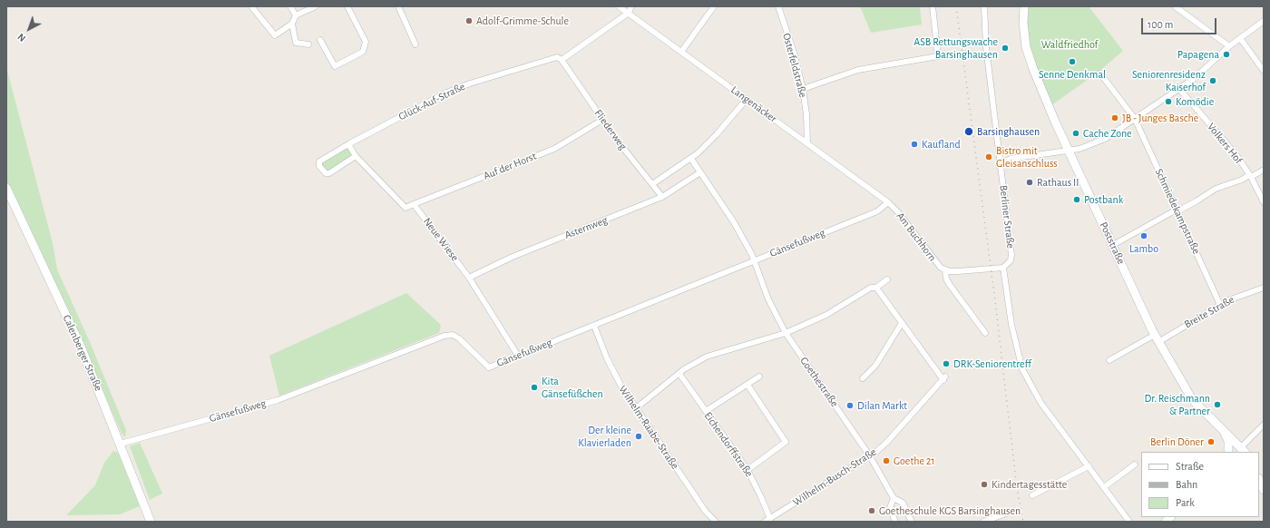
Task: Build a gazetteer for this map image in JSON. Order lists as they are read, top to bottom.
{
  "streets": {
    "main road": ["Poststraße", "Calenberger Straße"],
    "street": [
      "Osterfeldstraße",
      "Glück-Auf-Straße",
      "Langenäcker",
      "Fliederweg",
      "Volkers Hof",
      "Auf der Horst",
      "Schmiedekampstraße",
      "Berliner Straße",
      "Asternweg",
      "Am Buchhorn",
      "Neue Wiese",
      "Gänsefußweg",
      "Breite Straße",
      "Goethestraße",
      "Wilhelm-Raabe-Straße",
      "Eichendorffstraße",
      "Wilhelm-Busch-Straße"
    ]
  },
  "crossings": [
    ["Osterfeldstraße", "Langenäcker"],
    ["Glück-Auf-Straße", "Fliederweg"],
    ["Langenäcker", "Am Buchhorn"],
    ["Langenäcker", "Gänsefußweg"],
    ["Fliederweg", "Auf der Horst"],
    ["Fliederweg", "Asternweg"],
    ["Auf der Horst", "Neue Wiese"],
    ["Schmiedekampstraße", "Breite Straße"],
    ["Berliner Straße", "Am Buchhorn"],
    ["Asternweg", "Neue Wiese"],
    ["Asternweg", "Goethestraße"],
    ["Am Buchhorn", "Gänsefußweg"],
    ["Neue Wiese", "Gänsefußweg"],
    ["Gänsefußweg", "Calenberger Straße"],
    ["Gänsefußweg", "Goethestraße"],
    ["Gänsefußweg", "Wilhelm-Raabe-Straße"],
    ["Poststraße", "Breite Straße"],
    ["Goethestraße", "Wilhelm-Busch-Straße"],
    ["Eichendorffstraße", "Wilhelm-Busch-Straße"]
  ],
  "parks": ["Waldfriedhof"],
  "places": [
    "Adolf-Grimme-Schule",
    "ASB Rettungswache Barsinghausen",
    "Papagena",
    "Senne Denkmal",
    "Seniorenresidenz Kaiserhof",
    "Komödie",
    "JB - Junges Basche",
    "Barsinghausen",
    "Cache Zone",
    "Kaufland",
    "Bistro mit Gleisanschluss",
    "Rathaus II",
    "Postbank",
    "Lambo",
    "DRK-Seniorentreff",
    "Kita Gänsefüßchen",
    "Dr. Reischmann & Partner",
    "Dilan Markt",
    "Der kleine Klavierladen",
    "Berlin Döner",
    "Goethe 21",
    "Kindertagesstätte",
    "Goetheschule KGS Barsinghausen"
  ],
  "legend": ["Straße", "Bahn", "Park"],
  "scale_bar": "100 m",
  "north": "bottom left"
}
